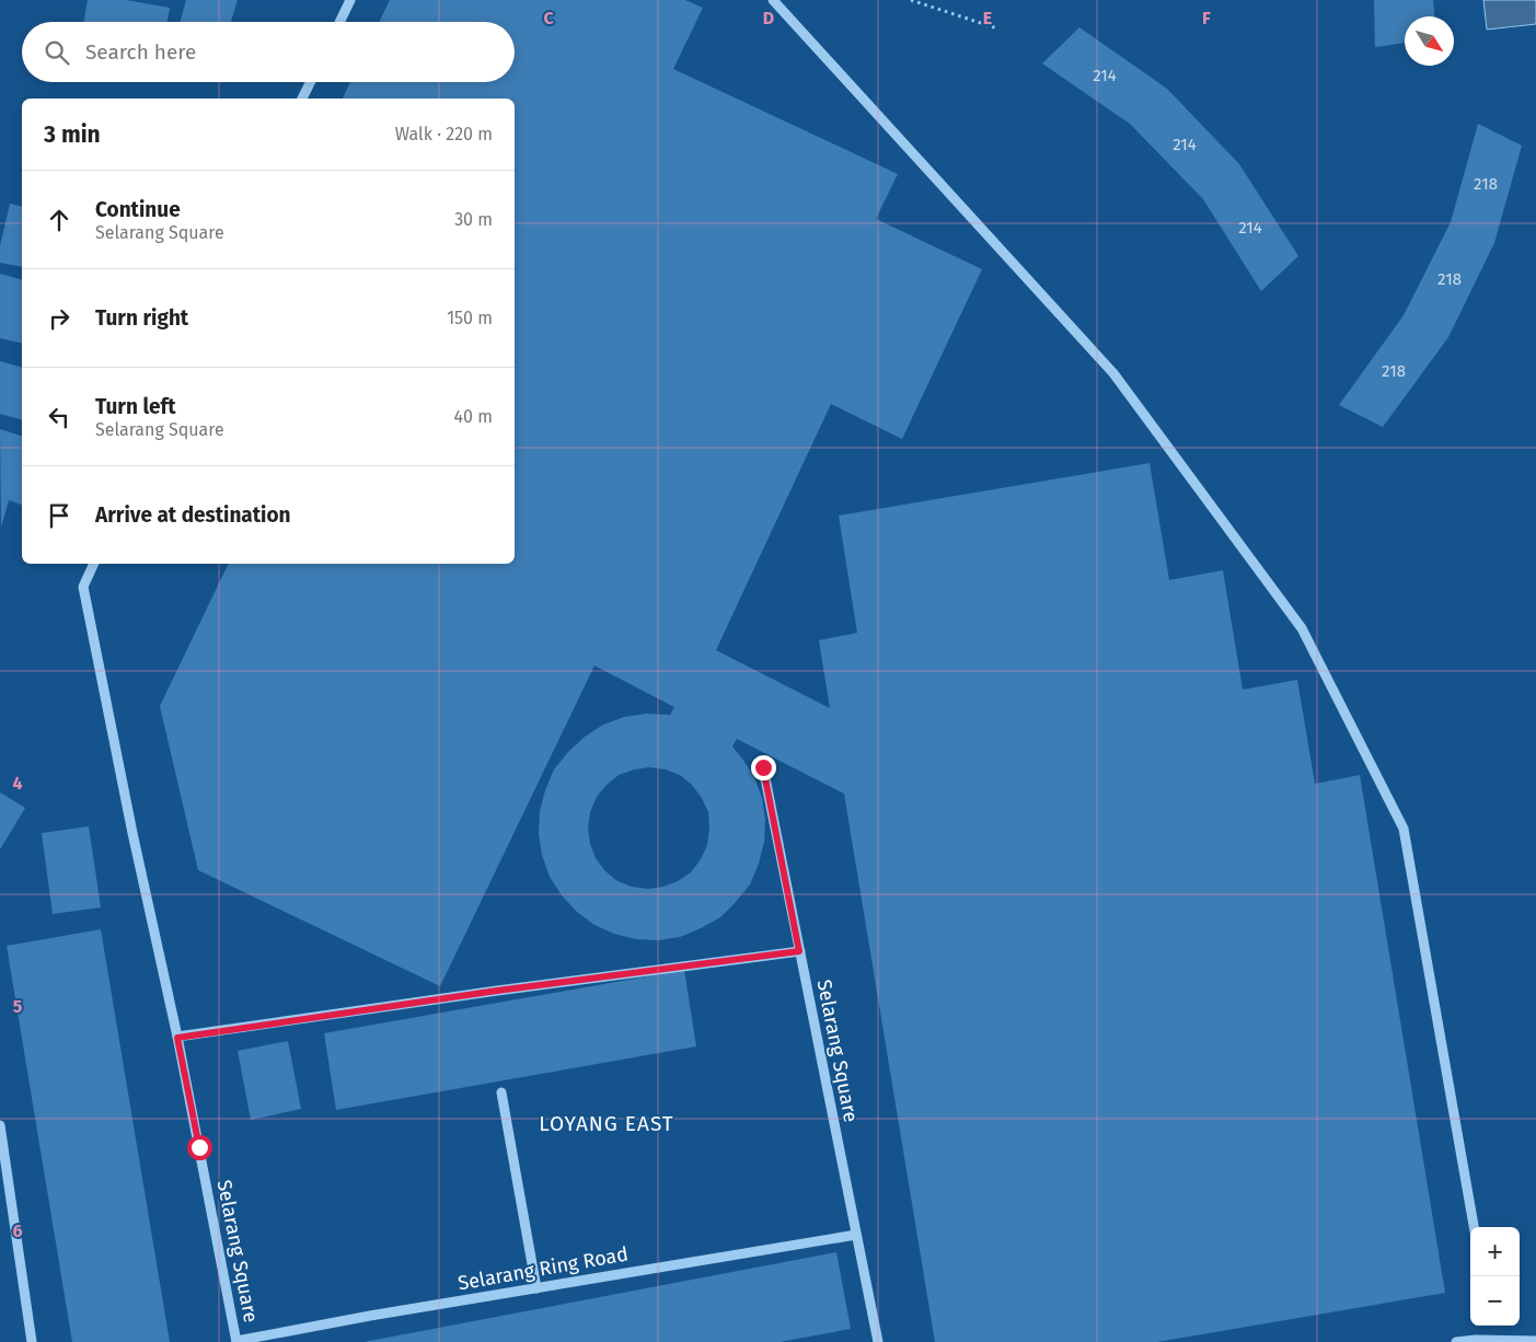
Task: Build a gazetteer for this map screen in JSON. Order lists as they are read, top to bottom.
{
  "streets": {
    "lane": ["Selarang Square", "Selarang Ring Road"]
  },
  "crossings": [
    ["Selarang Square", "Selarang Ring Road"]
  ],
  "districts": ["LOYANG EAST"],
  "house_numbers": [
    "214",
    "214",
    "218",
    "214",
    "218",
    "218"
  ],
  "north": "bottom right",
  "page": {
    "search": "Search here",
    "heading": ["3 min", "Walk · 220 m"],
    "list": [
      ["Continue", "Selarang Square", "30 m"],
      ["Turn right", "150 m"],
      ["Turn left", "Selarang Square", "40 m"],
      "Arrive at destination"
    ],
    "map_buttons": ["+", "−"]
  },
  "grid": {
    "columns": [
      "C",
      "D",
      "E",
      "F"
    ],
    "rows": ["4", "5", "6"]
  }
}
